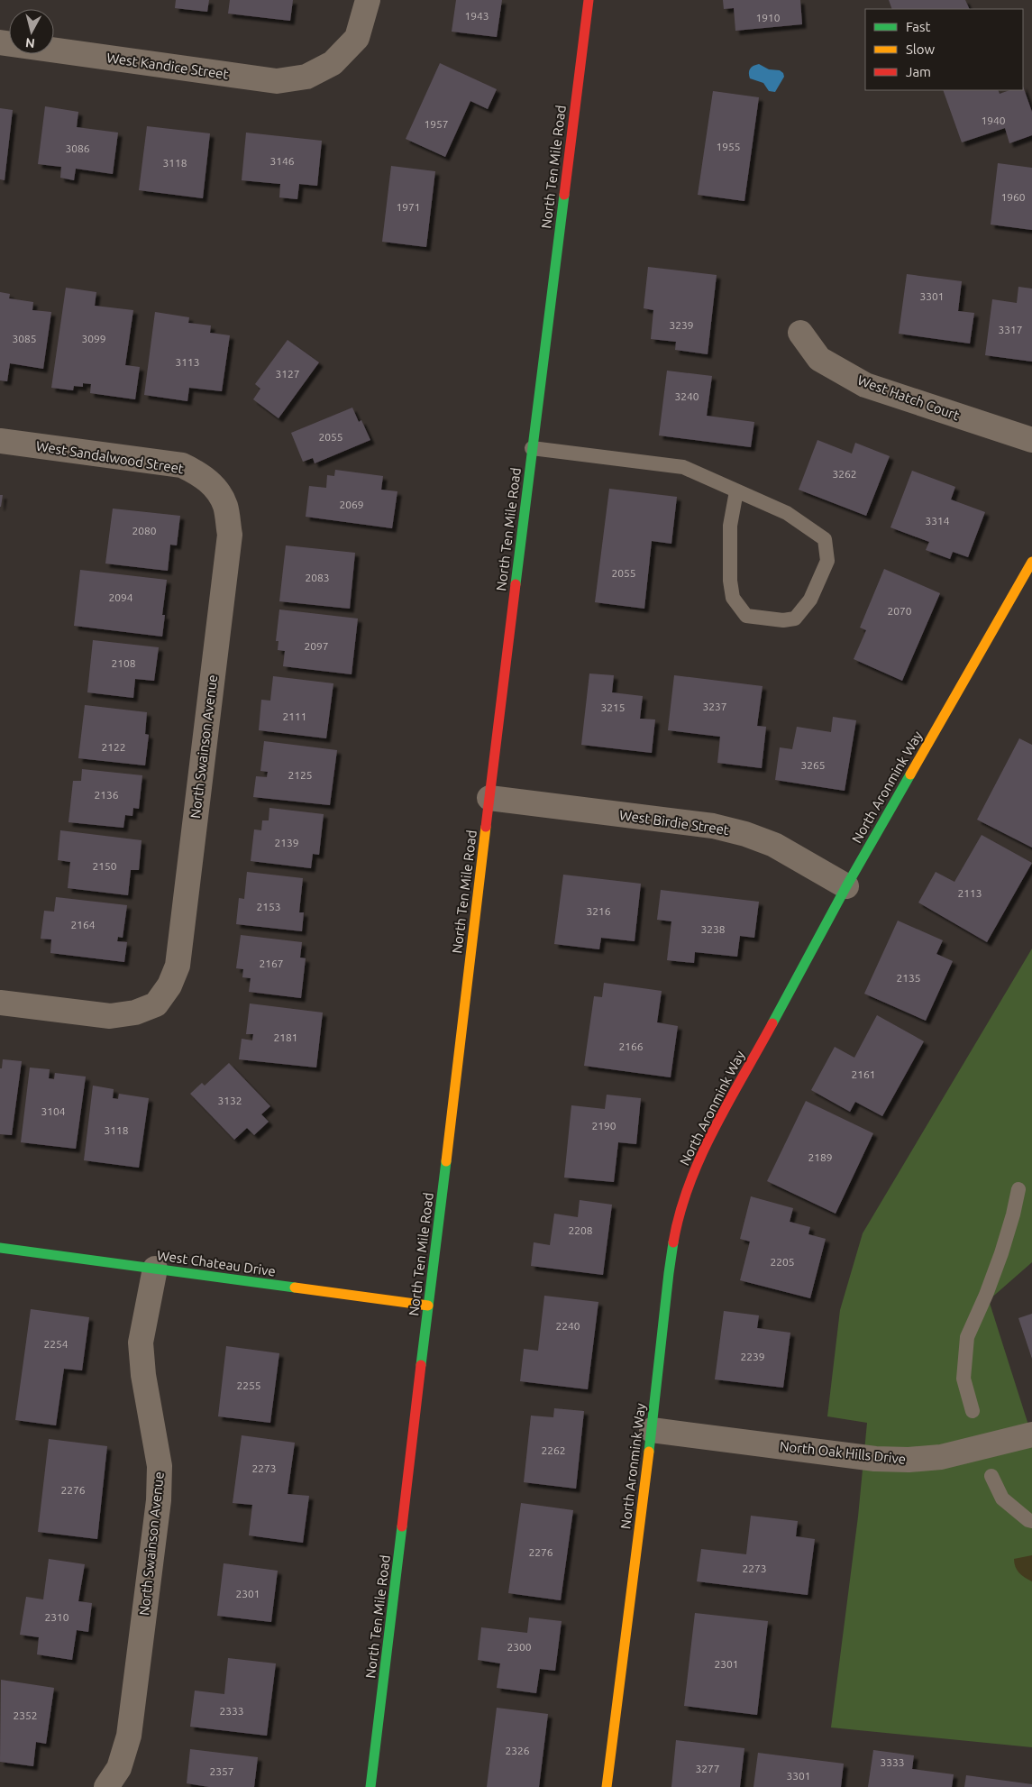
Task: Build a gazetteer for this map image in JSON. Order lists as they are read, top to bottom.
{
  "streets": {
    "main road": ["North Ten Mile Road", "North Aronmink Way", "West Chateau Drive"],
    "street": [
      "West Kandice Street",
      "West Hatch Court",
      "West Sandalwood Street",
      "North Swainson Avenue",
      "West Birdie Street",
      "North Oak Hills Drive"
    ]
  },
  "crossings": [
    ["North Ten Mile Road", "West Birdie Street"],
    ["North Ten Mile Road", "West Chateau Drive"],
    ["West Sandalwood Street", "North Swainson Avenue"],
    ["North Swainson Avenue", "West Chateau Drive"],
    ["North Aronmink Way", "West Birdie Street"],
    ["North Aronmink Way", "North Oak Hills Drive"]
  ],
  "house_numbers": [
    "1943",
    "1910",
    "1940",
    "1957",
    "1955",
    "3086",
    "3146",
    "3118",
    "1960",
    "1971",
    "3301",
    "3239",
    "3317",
    "3085",
    "3099",
    "3113",
    "3127",
    "3240",
    "2055",
    "3262",
    "2069",
    "3314",
    "2080",
    "2055",
    "2083",
    "2094",
    "2070",
    "2097",
    "2108",
    "3237",
    "3215",
    "2111",
    "2122",
    "3265",
    "2125",
    "2136",
    "2139",
    "2150",
    "2113",
    "2153",
    "3216",
    "2164",
    "3238",
    "2167",
    "2135",
    "2181",
    "2166",
    "2161",
    "3132",
    "3104",
    "2190",
    "3118",
    "2189",
    "2208",
    "2205",
    "2240",
    "2254",
    "2239",
    "2255",
    "2262",
    "2273",
    "2276",
    "2276",
    "2273",
    "2301",
    "2310",
    "2300",
    "2301",
    "2333",
    "2352",
    "2326",
    "3333",
    "3277",
    "2357",
    "3301"
  ],
  "legend": ["Fast", "Slow", "Jam"],
  "north": "bottom"
}
